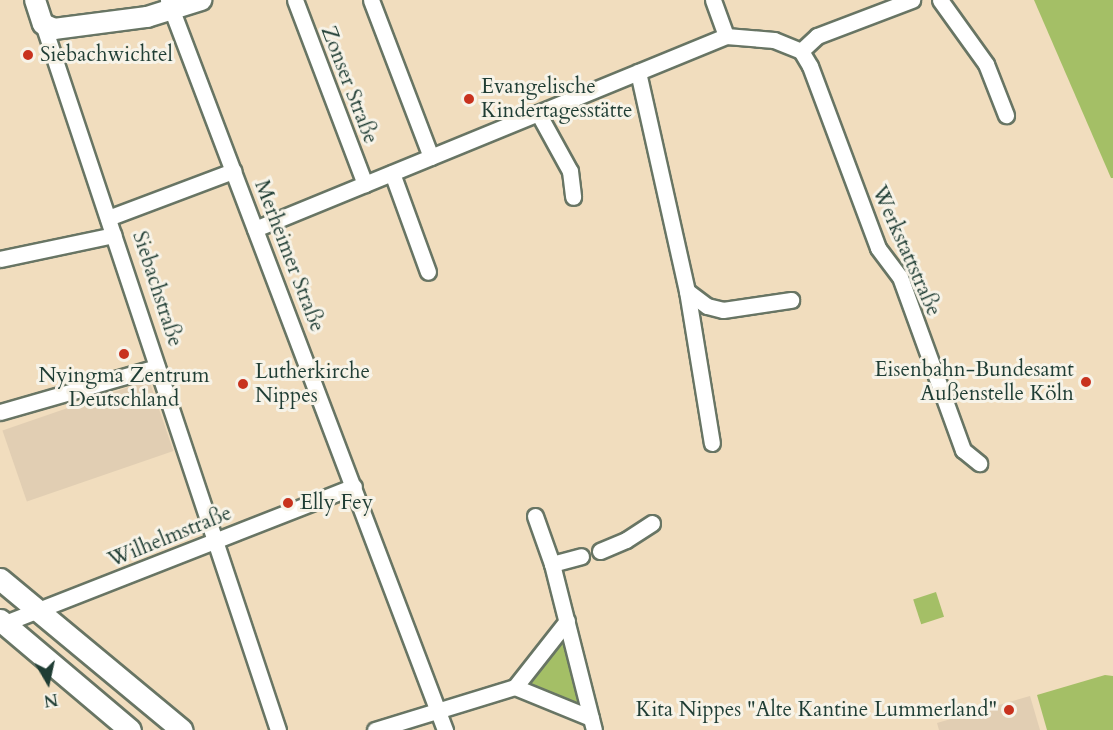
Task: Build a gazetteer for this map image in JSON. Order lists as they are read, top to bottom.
{
  "streets": {
    "street": [
      "Zonser Straße",
      "Werkstattstraße",
      "Merheimer Straße",
      "Siebachstraße",
      "Wilhelmstraße"
    ]
  },
  "crossings": [
    ["Merheimer Straße", "Wilhelmstraße"],
    ["Siebachstraße", "Wilhelmstraße"]
  ],
  "places": [
    "Siebachwichtel",
    "Evangelische Kindertagesstätte",
    "Nyingma Zentrum Deutschland",
    "Eisenbahn-Bundesamt Außenstelle Köln",
    "Lutherkirche Nippes",
    "Elly Fey",
    "Kita Nippes \"Alte Kantine Lummerland\""
  ],
  "north": "bottom"
}
